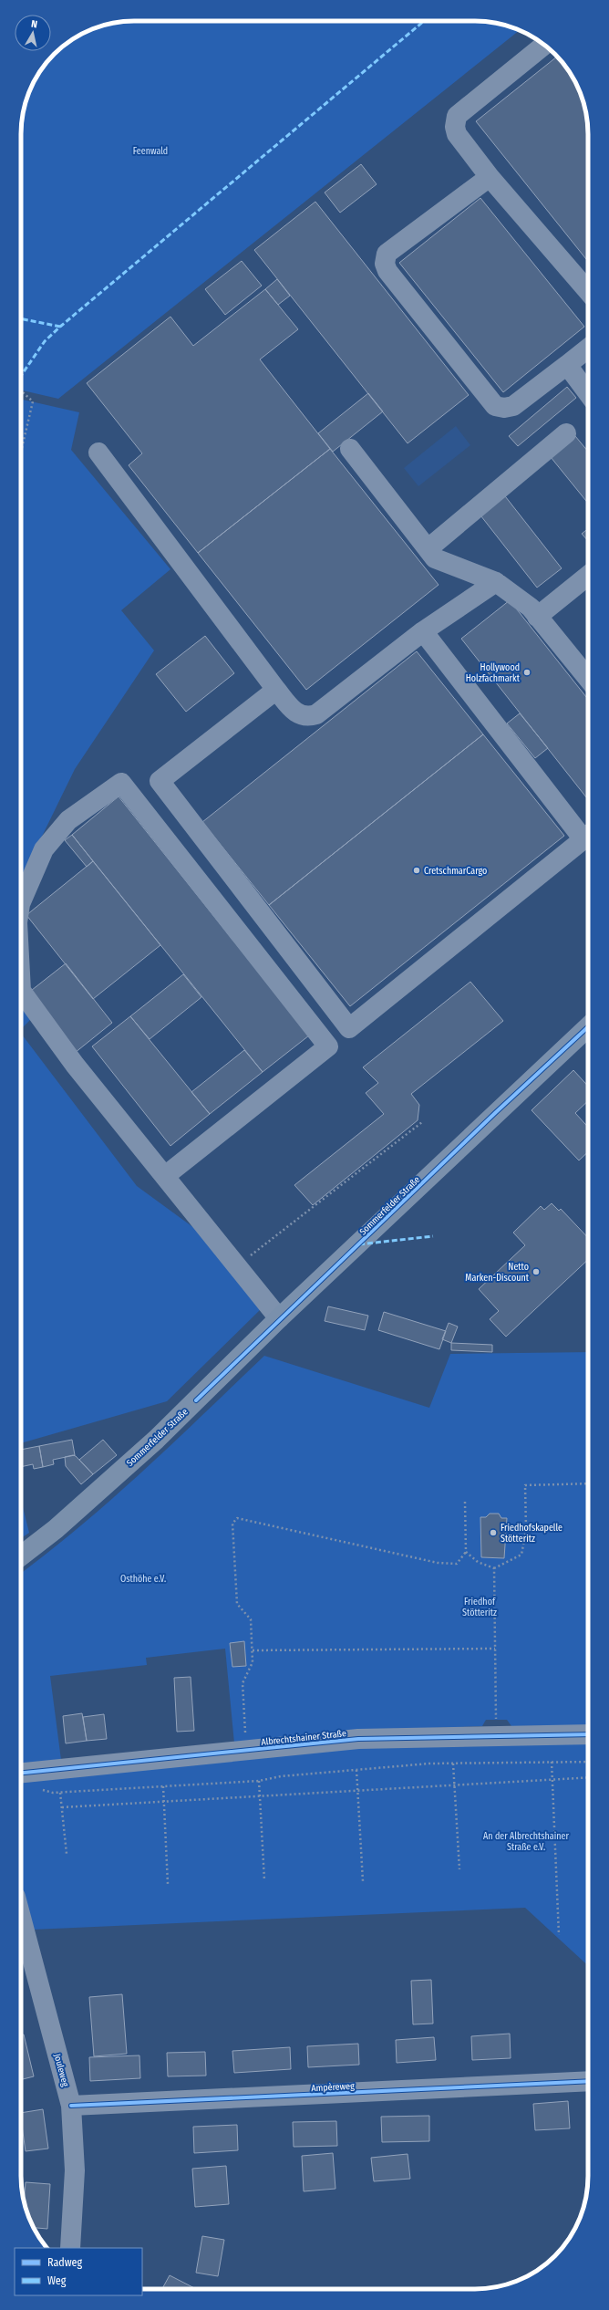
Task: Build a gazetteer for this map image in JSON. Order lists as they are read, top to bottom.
{
  "streets": {
    "main road": ["Sommerfelder Straße"],
    "street": ["Albrechtshainer Straße", "Jouleweg", "Ampèreweg"]
  },
  "crossings": [
    ["Jouleweg", "Ampèreweg"]
  ],
  "parks": [
    "Feenwald",
    "Osthöhe e.V.",
    "Friedhof Stötteritz",
    "An der Albrechtshainer Straße e.V."
  ],
  "places": [
    "Hollywood Holzfachmarkt",
    "CretschmarCargo",
    "Netto Marken-Discount",
    "Friedhofskapelle Stötteritz"
  ],
  "legend": ["Radweg", "Weg"],
  "north": "top"
}
